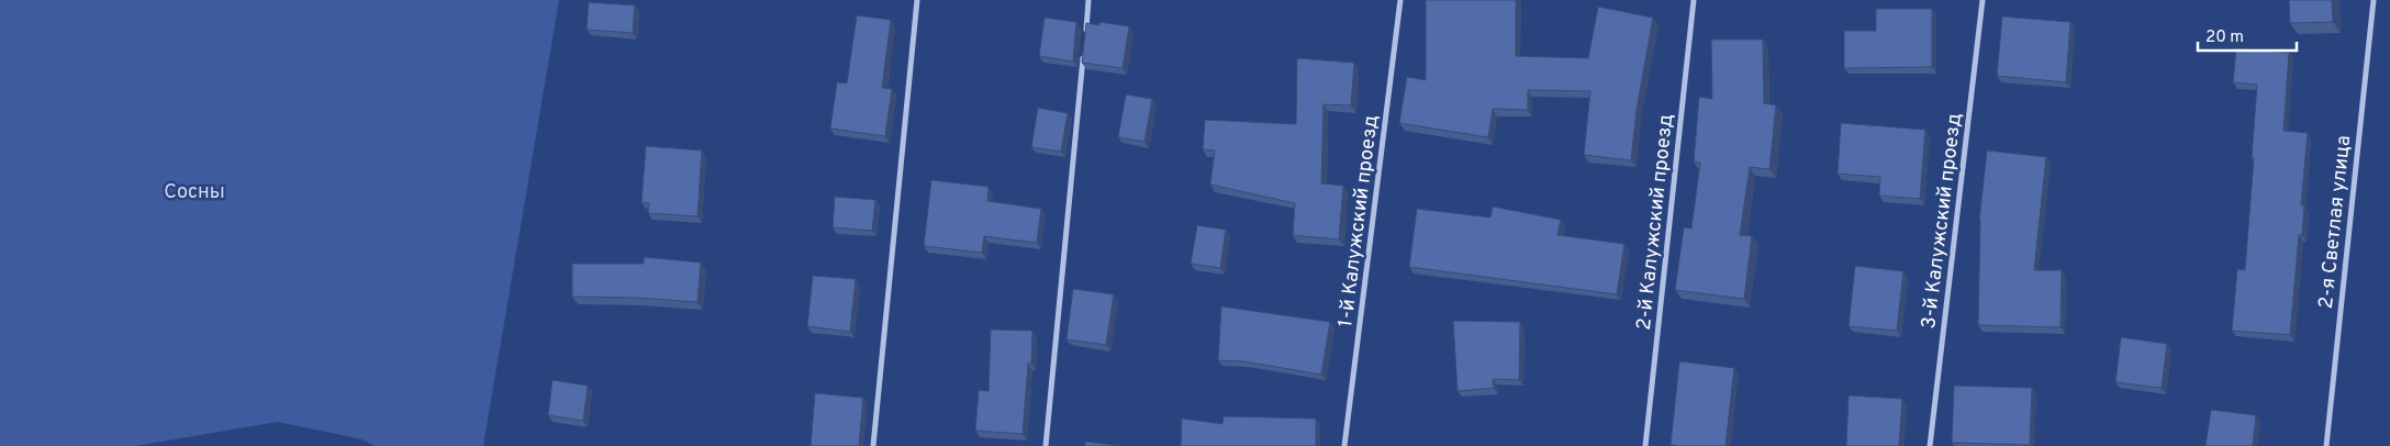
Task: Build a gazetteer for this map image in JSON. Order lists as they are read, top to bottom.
{
  "streets": {
    "street": [
      "1-й Калужский проезд",
      "3-й Калужский проезд",
      "2-й Калужский проезд",
      "2-я Светлая улица"
    ]
  },
  "parks": ["Сосны"],
  "scale_bar": "20 m"
}
